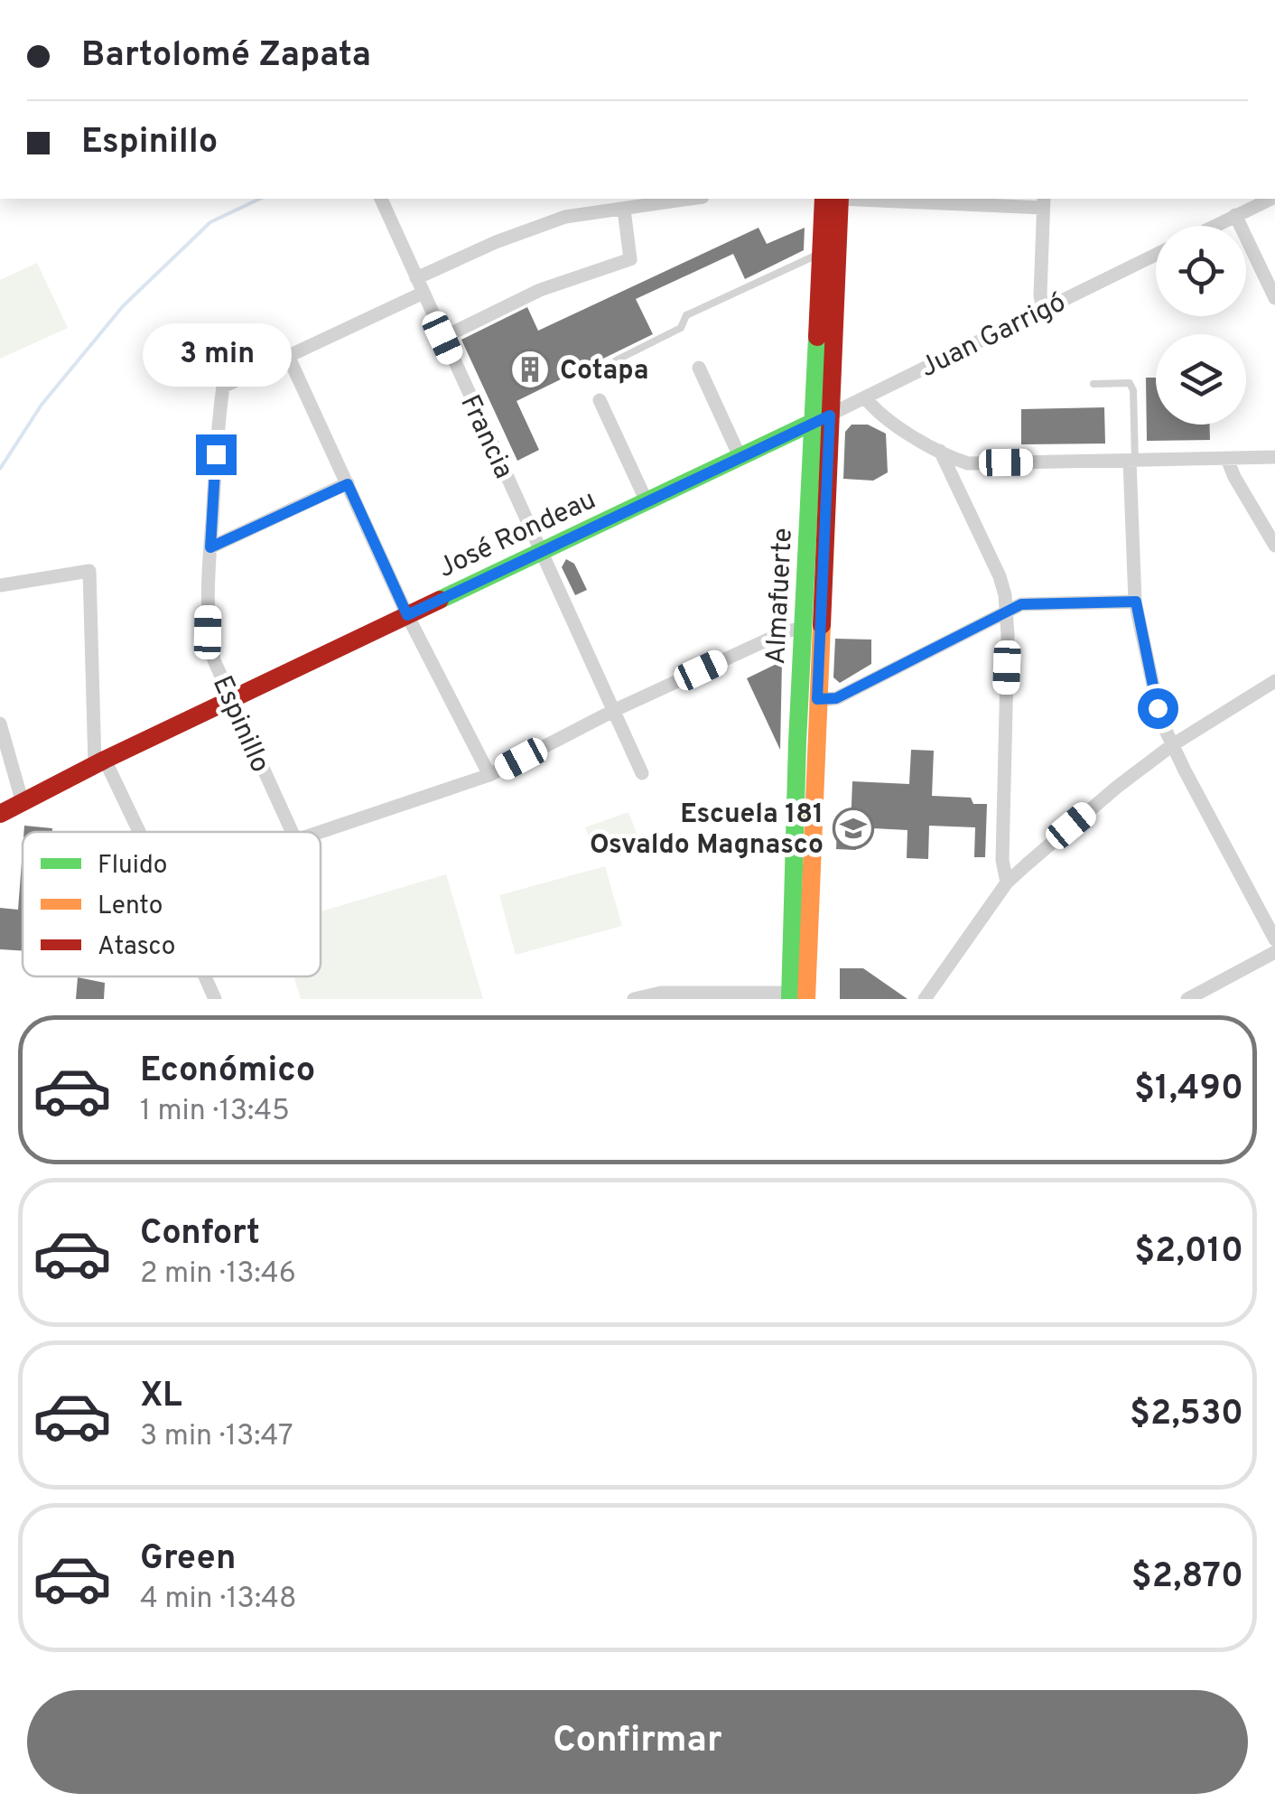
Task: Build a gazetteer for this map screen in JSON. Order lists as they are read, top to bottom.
{
  "streets": {
    "main road": ["José Rondeau", "Almafuerte"],
    "street": ["Juan Garrigó", "Francia", "Espinillo"]
  },
  "crossings": [
    ["Juan Garrigó", "José Rondeau"],
    ["Juan Garrigó", "Almafuerte"],
    ["Francia", "José Rondeau"],
    ["José Rondeau", "Almafuerte"],
    ["José Rondeau", "Espinillo"]
  ],
  "places": {
    "building": ["Cotapa"],
    "school or university": ["Escuela 181 Osvaldo Magnasco"]
  },
  "legend": ["Fluido", "Lento", "Atasco"],
  "page": {
    "banner": ["Bartolomé Zapata", "Espinillo"],
    "bubble": "3 min",
    "list": [
      {
        "name": "Económico",
        "note": "1 min · 13:45",
        "value": "$1,490"
      },
      {
        "name": "Confort",
        "note": "2 min · 13:46",
        "value": "$2,010"
      },
      {
        "name": "XL",
        "note": "3 min · 13:47",
        "value": "$2,530"
      },
      {
        "name": "Green",
        "note": "4 min · 13:48",
        "value": "$2,870"
      }
    ],
    "buttons": "Confirmar"
  }
}
